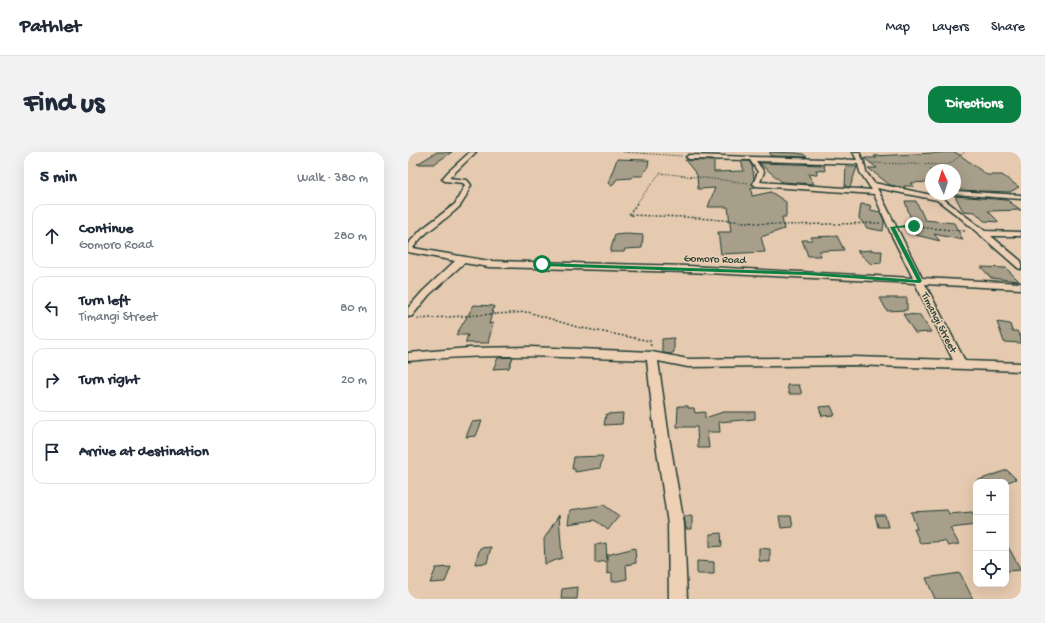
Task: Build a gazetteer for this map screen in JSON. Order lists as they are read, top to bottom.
{
  "streets": {
    "street": ["Gomoro Road", "Timangi Street"]
  },
  "crossings": [
    ["Gomoro Road", "Timangi Street"]
  ],
  "north": "top",
  "page": {
    "header": "Pathlet",
    "nav": ["Map", "Layers", "Share"],
    "buttons": "Directions",
    "title": "Find us",
    "heading": ["5 min", "Walk · 380 m"],
    "list": [
      ["Continue", "Gomoro Road", "280 m"],
      ["Turn left", "Timangi Street", "80 m"],
      ["Turn right", "20 m"],
      "Arrive at destination"
    ],
    "map_buttons": ["+", "−"]
  }
}
